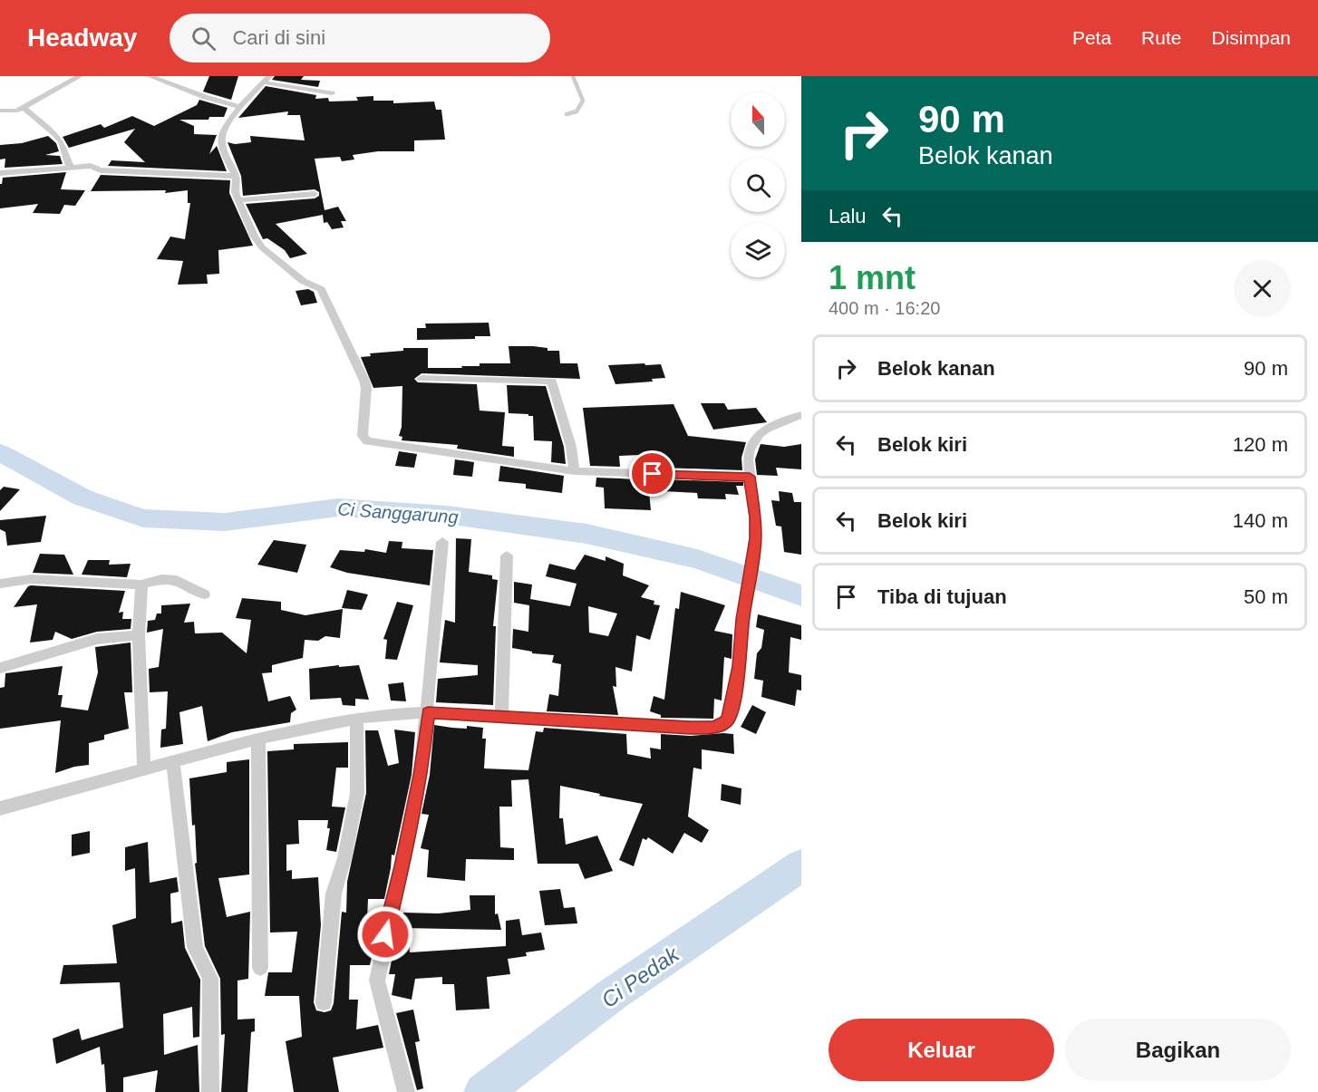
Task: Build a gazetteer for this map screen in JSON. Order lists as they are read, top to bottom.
{
  "water": ["Ci Sanggarung", "Ci Pedak"],
  "north": "top",
  "page": {
    "header": "Headway",
    "search": "Cari di sini",
    "nav": ["Peta", "Rute", "Disimpan"],
    "turn": ["90 m", "Belok kanan"],
    "then": "Lalu",
    "heading": ["1 mnt", "400 m · 16:20"],
    "list": [
      {
        "name": "Belok kanan",
        "value": "90 m"
      },
      {
        "name": "Belok kiri",
        "value": "120 m"
      },
      {
        "name": "Belok kiri",
        "value": "140 m"
      },
      {
        "name": "Tiba di tujuan",
        "value": "50 m"
      }
    ],
    "buttons": ["Keluar", "Bagikan"]
  }
}
